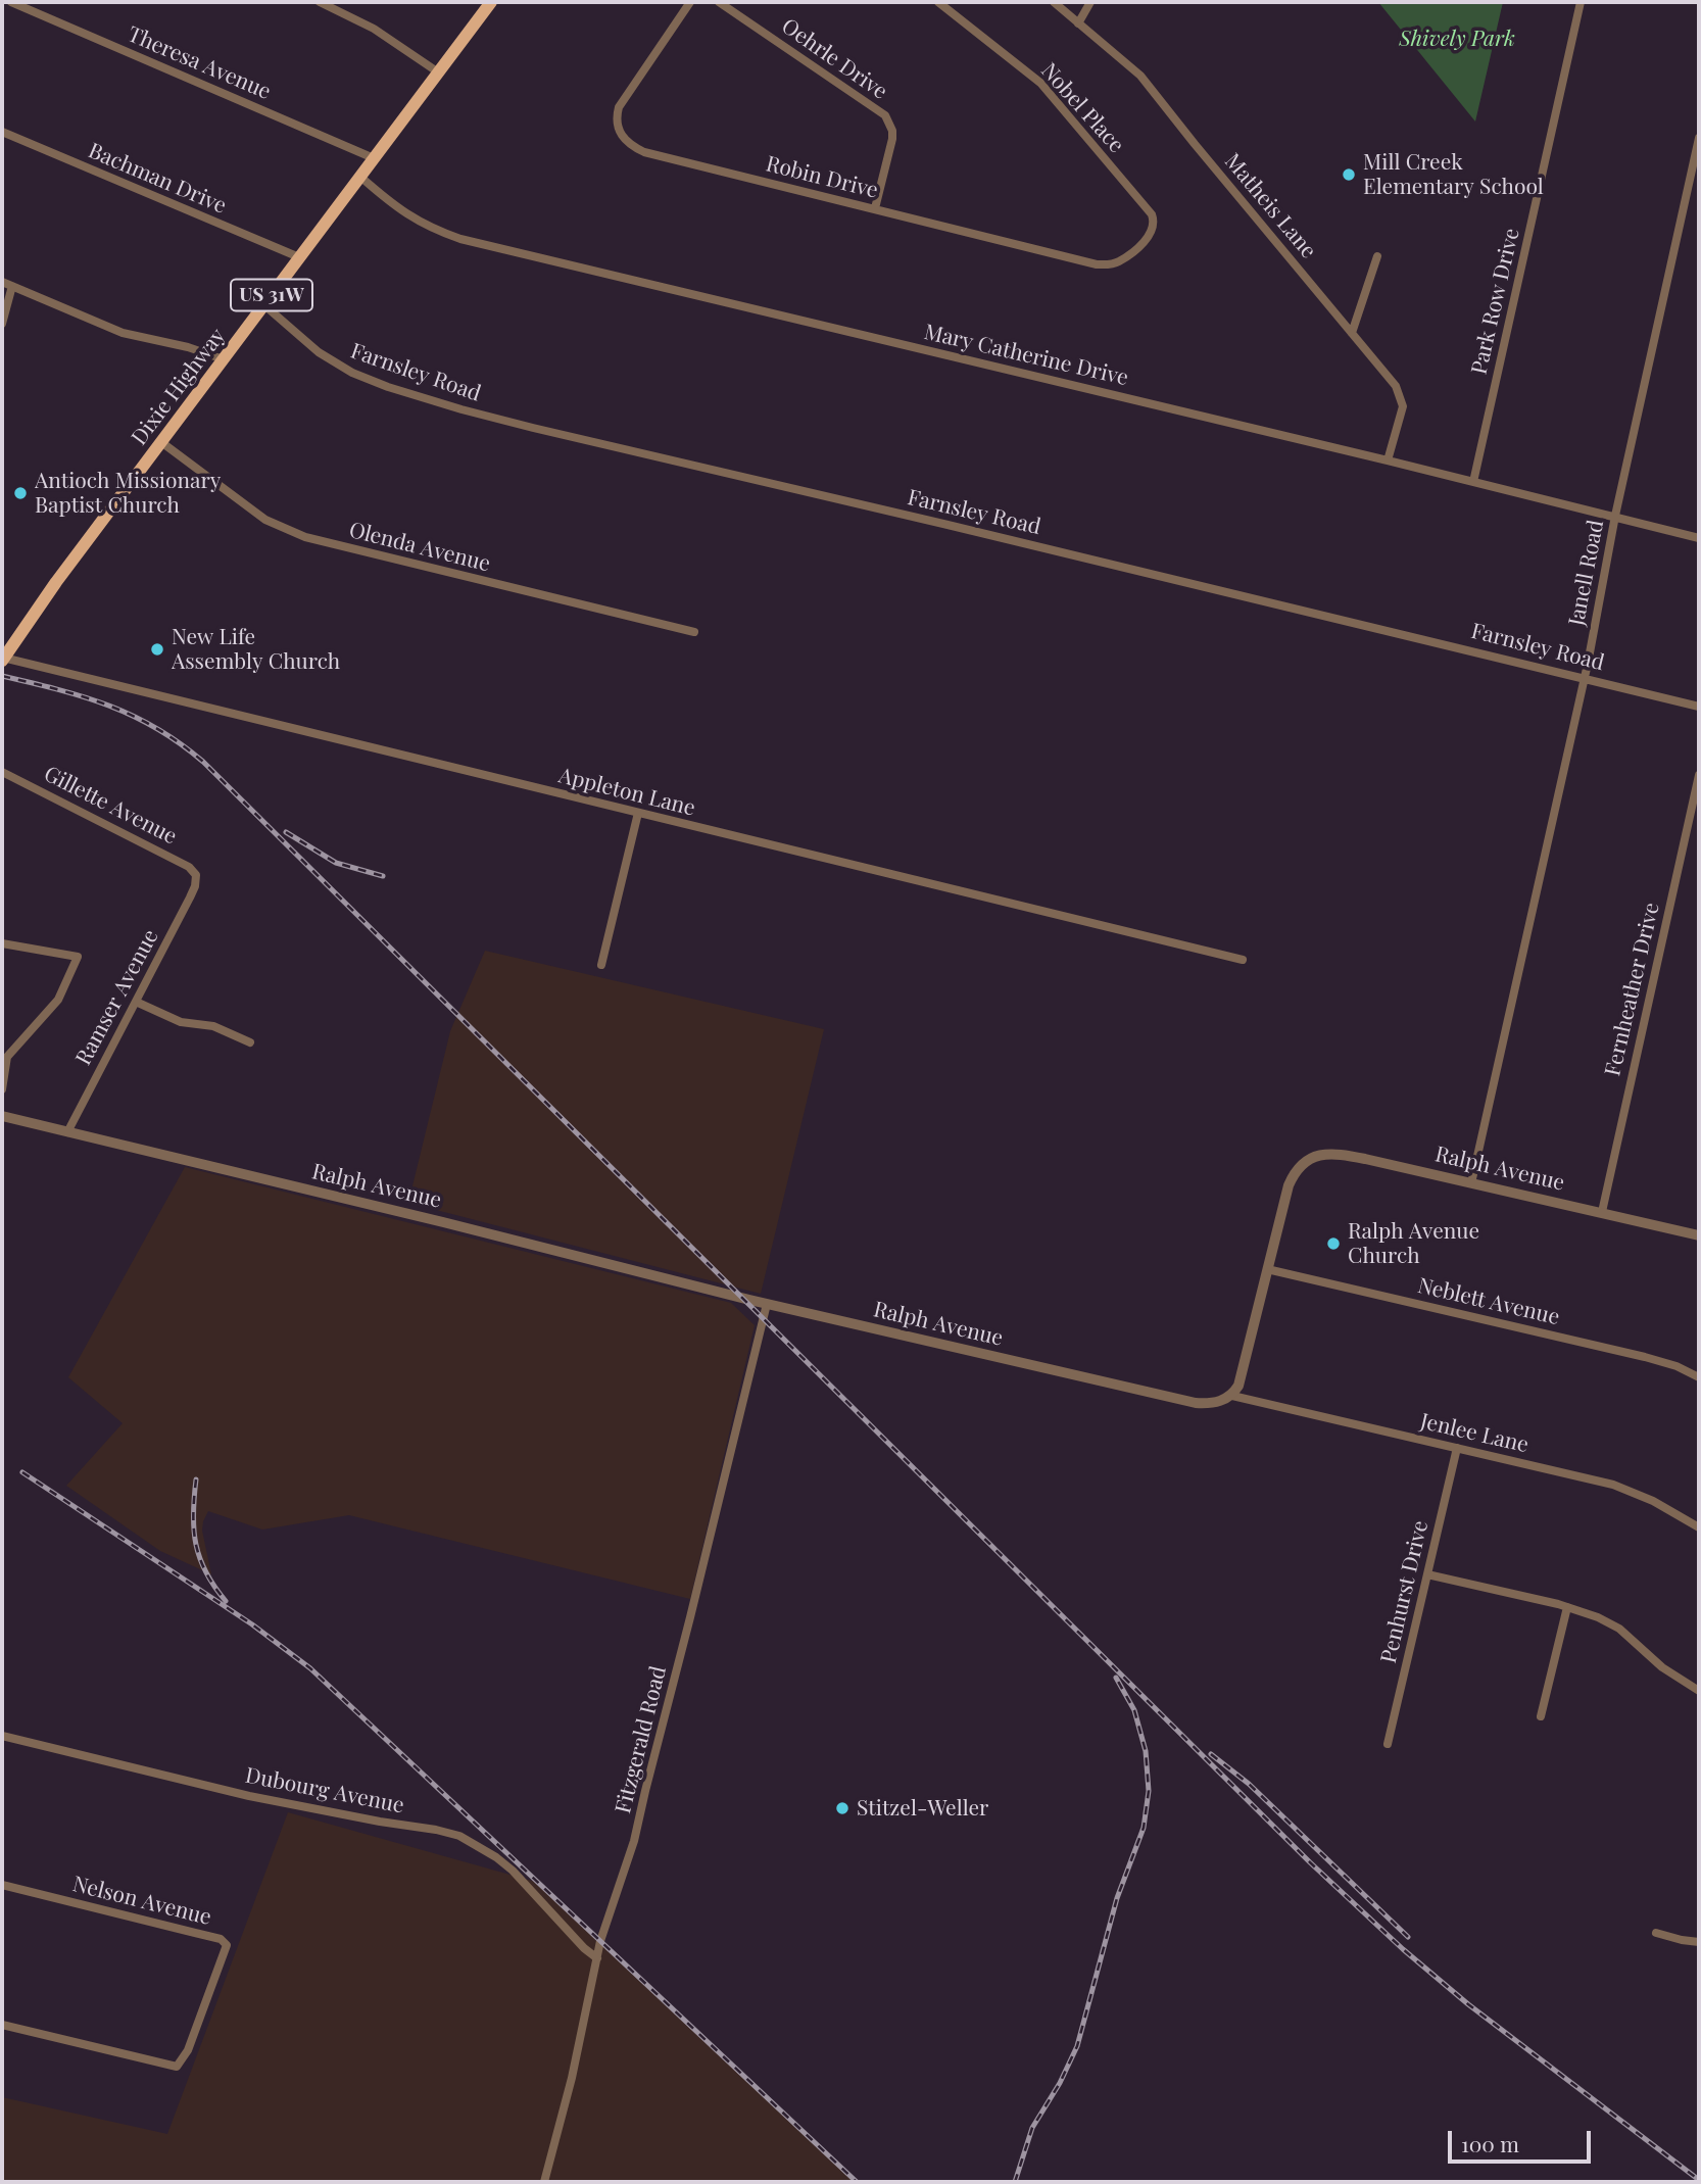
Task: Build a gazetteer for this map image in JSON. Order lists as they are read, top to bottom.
{
  "streets": {
    "main road": ["US 31W", "Dixie Highway"],
    "street": [
      "Oehrle Drive",
      "Theresa Avenue",
      "Nobel Place",
      "Robin Drive",
      "Bachman Drive",
      "Matheis Lane",
      "Park Row Drive",
      "Mary Catherine Drive",
      "Farnsley Road",
      "Olenda Avenue",
      "Janell Road",
      "Appleton Lane",
      "Gillette Avenue",
      "Fernheather Drive",
      "Ramser Avenue",
      "Ralph Avenue",
      "Neblett Avenue",
      "Jenlee Lane",
      "Penhurst Drive",
      "Fitzgerald Road",
      "Dubourg Avenue",
      "Nelson Avenue"
    ]
  },
  "crossings": [
    ["Oehrle Drive", "Robin Drive"],
    ["Theresa Avenue", "Dixie Highway"],
    ["Nobel Place", "Robin Drive"],
    ["Bachman Drive", "Dixie Highway"],
    ["Matheis Lane", "Mary Catherine Drive"],
    ["Park Row Drive", "Mary Catherine Drive"],
    ["Mary Catherine Drive", "Dixie Highway"],
    ["Mary Catherine Drive", "Janell Road"],
    ["Farnsley Road", "Dixie Highway"],
    ["Farnsley Road", "Janell Road"],
    ["Dixie Highway", "Olenda Avenue"],
    ["Dixie Highway", "Appleton Lane"],
    ["Janell Road", "Ralph Avenue"],
    ["Gillette Avenue", "Ramser Avenue"],
    ["Fernheather Drive", "Ralph Avenue"],
    ["Ramser Avenue", "Ralph Avenue"],
    ["Ralph Avenue", "Neblett Avenue"],
    ["Ralph Avenue", "Jenlee Lane"],
    ["Ralph Avenue", "Fitzgerald Road"],
    ["Jenlee Lane", "Penhurst Drive"],
    ["Fitzgerald Road", "Dubourg Avenue"]
  ],
  "parks": ["Shively Park"],
  "places": [
    "Mill Creek Elementary School",
    "Antioch Missionary Baptist Church",
    "New Life Assembly Church",
    "Ralph Avenue Church",
    "Stitzel-Weller"
  ],
  "scale_bar": "100 m"
}
